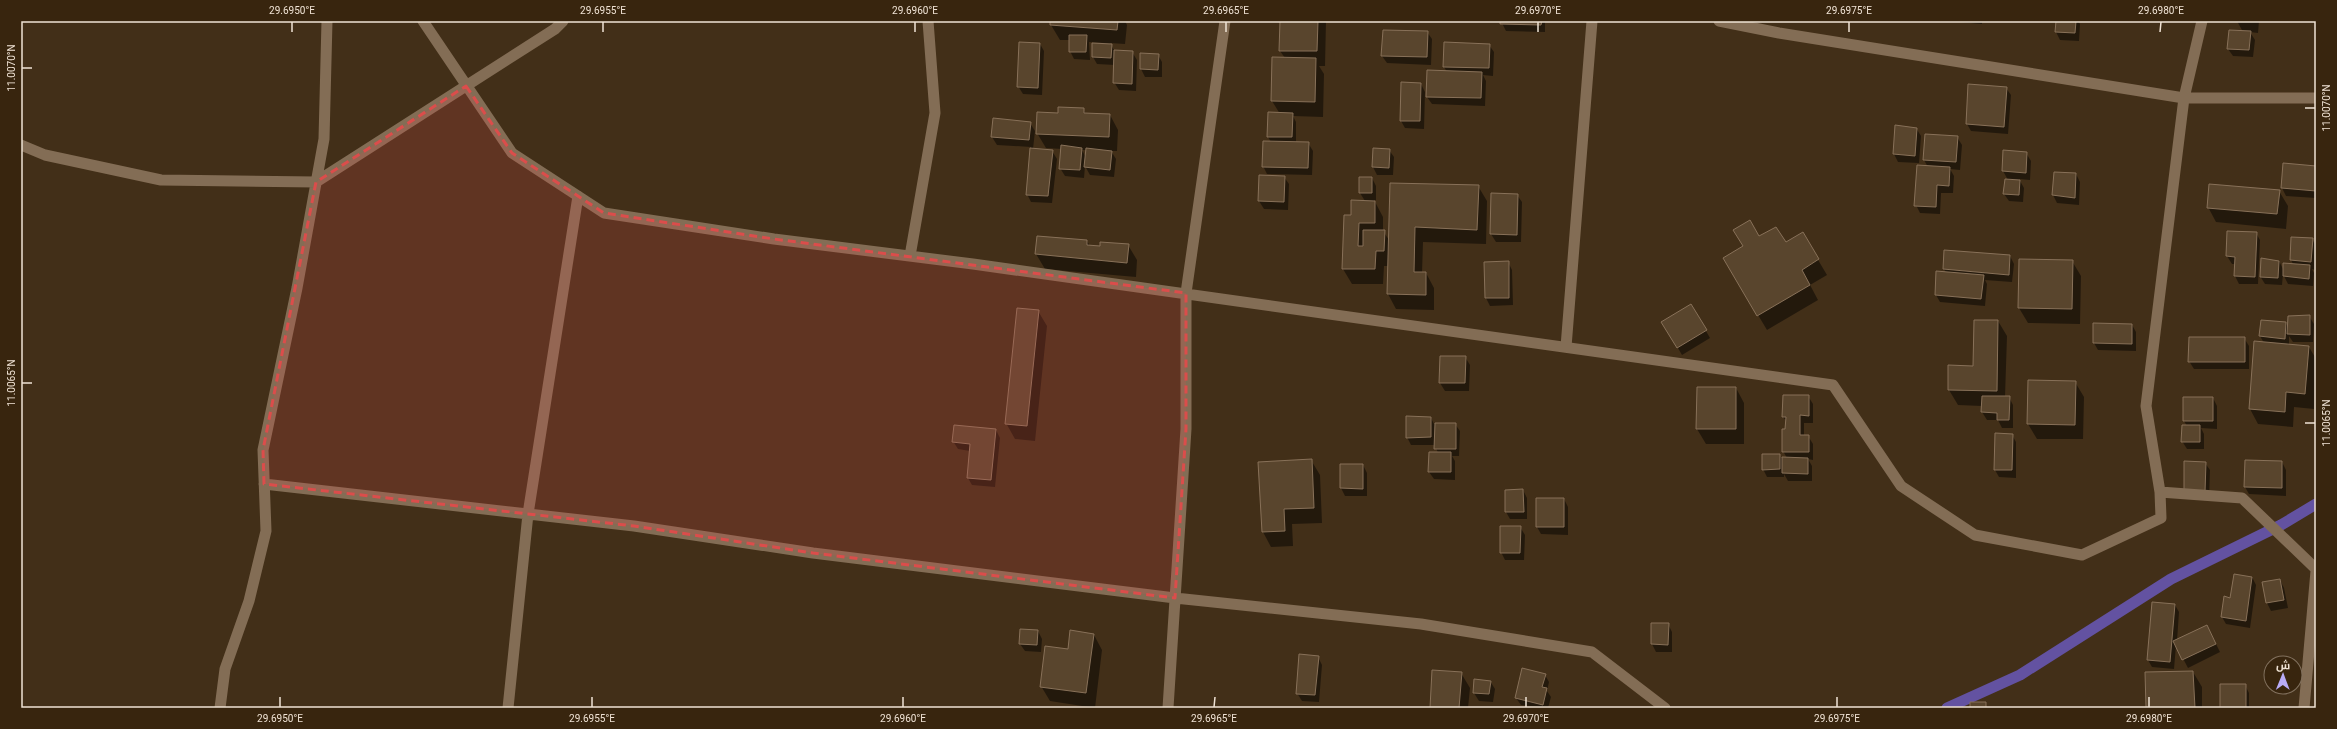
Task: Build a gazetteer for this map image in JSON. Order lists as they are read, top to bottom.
{
  "north": "top",
  "coordinates": [
    "29.6950°E",
    "29.6955°E",
    "29.6960°E",
    "29.6965°E",
    "29.6970°E",
    "29.6975°E",
    "29.6980°E",
    "11.0070°N",
    "11.0065°N"
  ]
}
